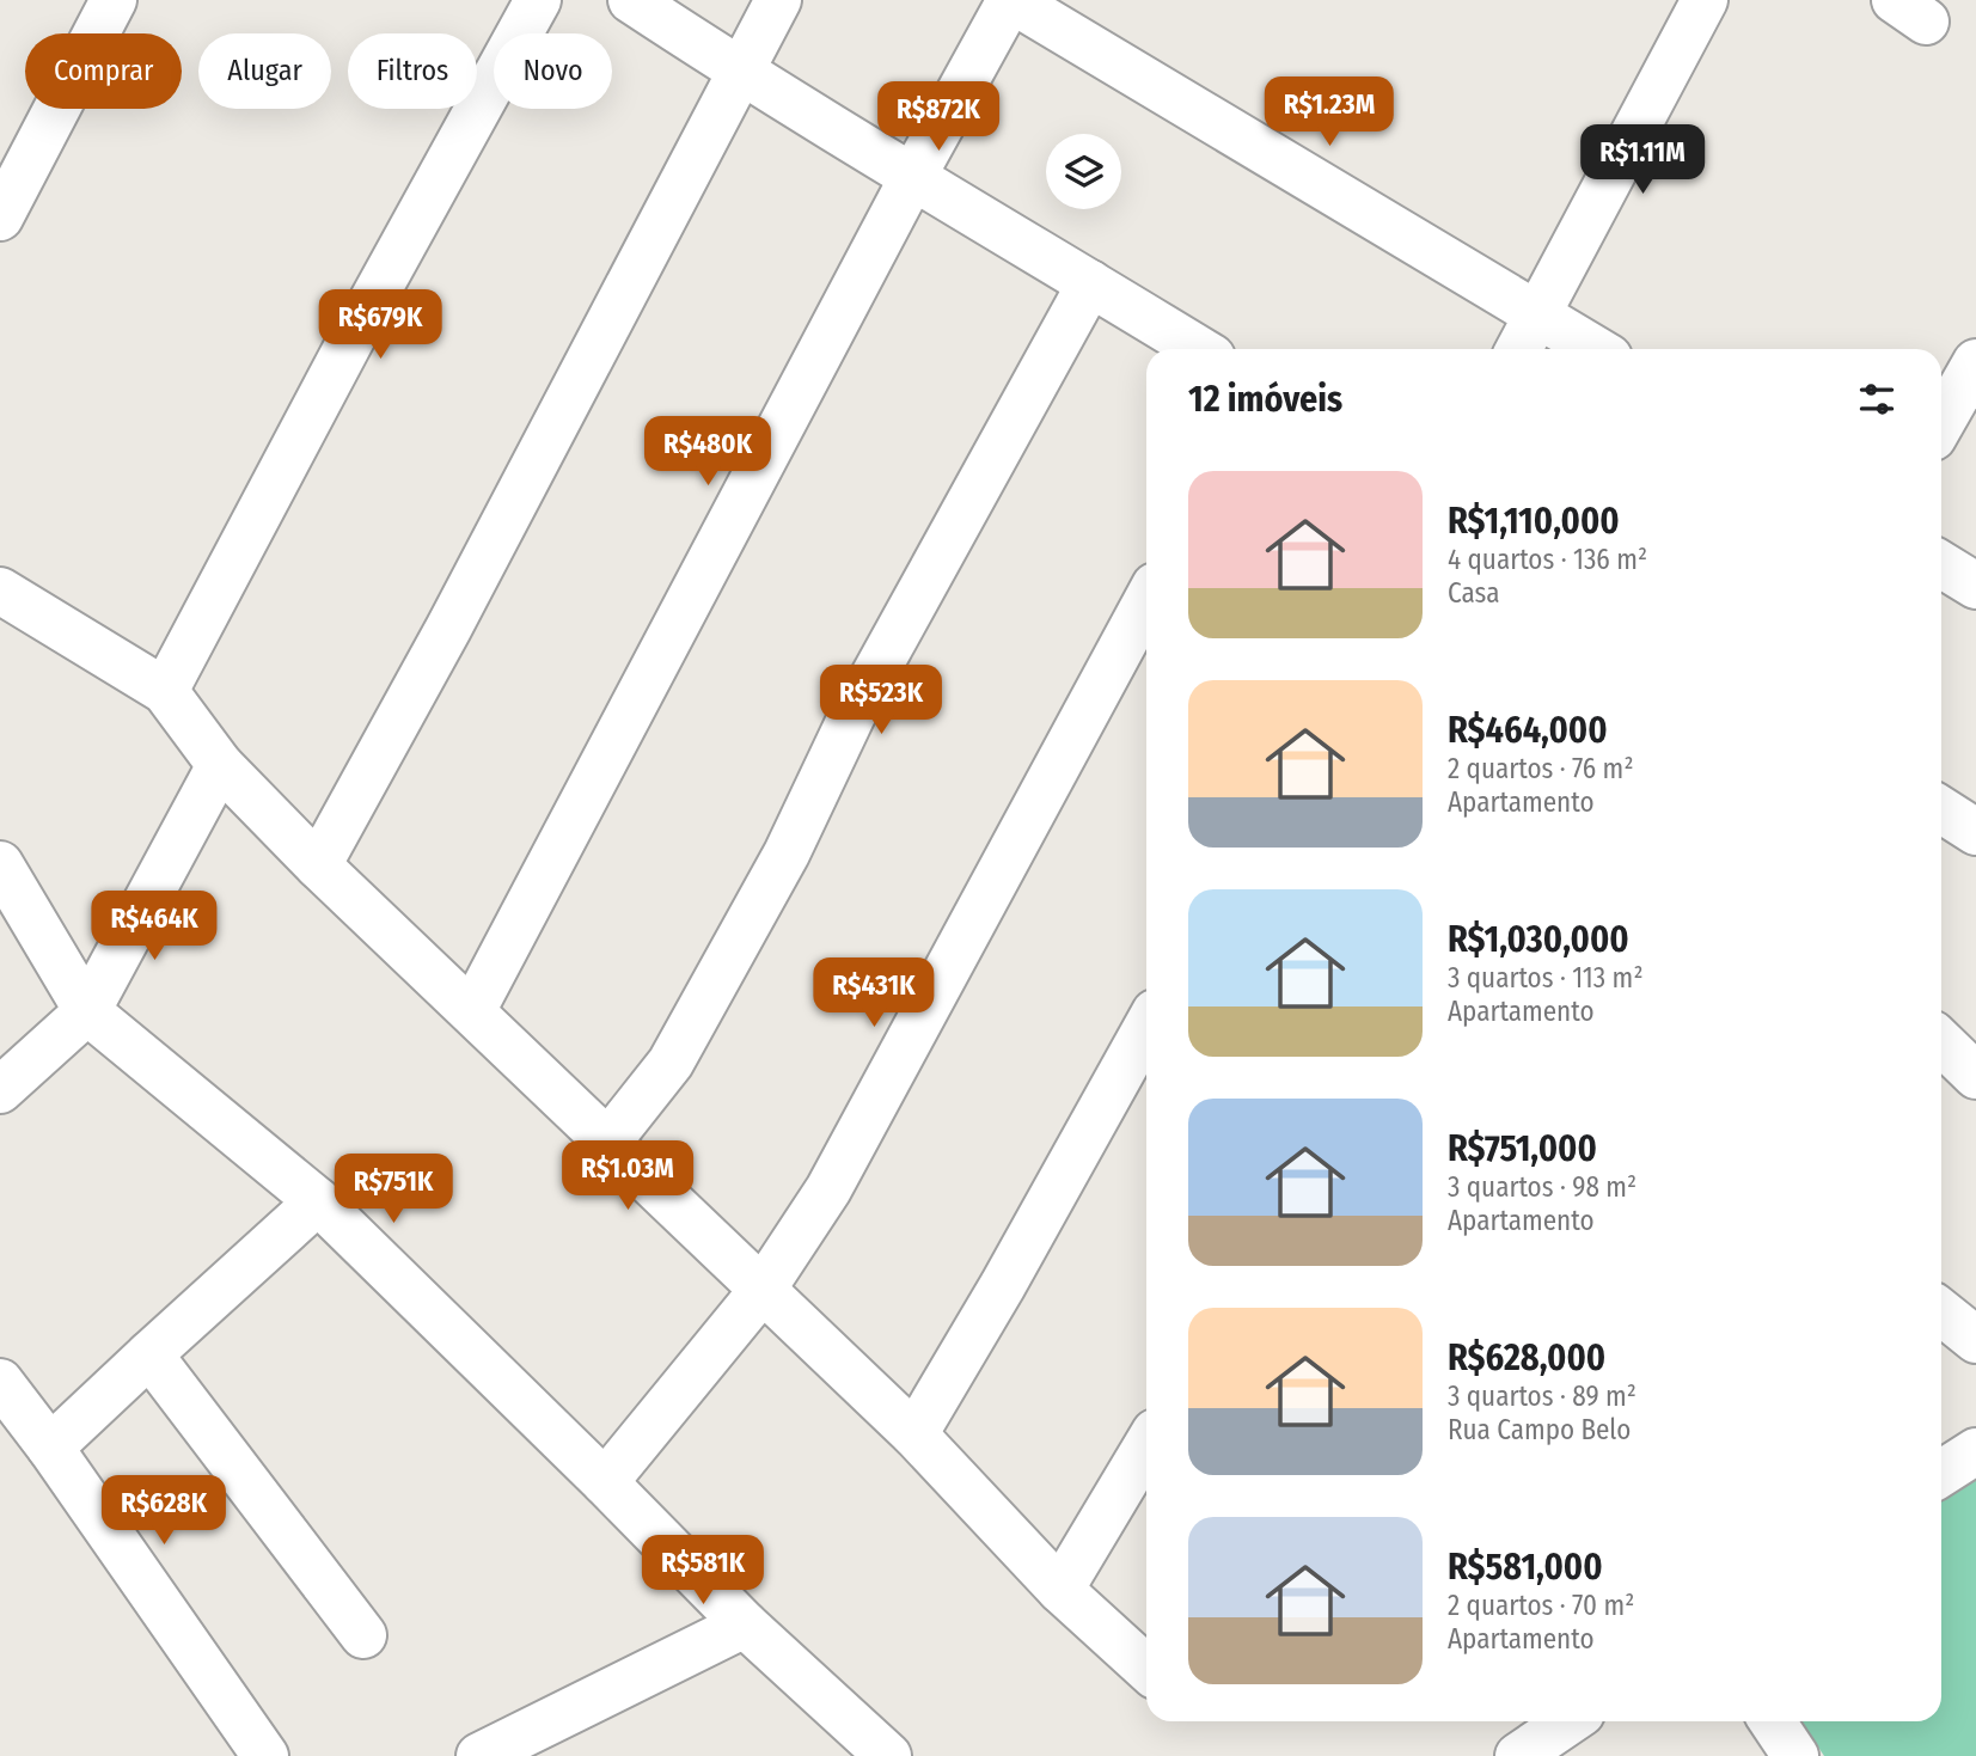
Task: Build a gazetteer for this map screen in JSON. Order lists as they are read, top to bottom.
{
  "page": {
    "chip": [
      "Comprar",
      "Alugar",
      "Filtros",
      "Novo"
    ],
    "price": [
      "R$1.23M",
      "R$872K",
      "R$1.11M",
      "R$679K",
      "R$480K",
      "R$523K",
      "R$464K",
      "R$431K",
      "R$1.03M",
      "R$751K",
      "R$628K",
      "R$581K"
    ],
    "heading": "12 imóveis",
    "list": [
      {
        "name": "R$1,110,000",
        "note": "4 quartos · 136 m² · Casa"
      },
      {
        "name": "R$464,000",
        "note": "2 quartos · 76 m² · Apartamento"
      },
      {
        "name": "R$1,030,000",
        "note": "3 quartos · 113 m² · Apartamento"
      },
      {
        "name": "R$751,000",
        "note": "3 quartos · 98 m² · Apartamento"
      },
      {
        "name": "R$628,000",
        "note": "3 quartos · 89 m² · Rua Campo Belo"
      },
      {
        "name": "R$581,000",
        "note": "2 quartos · 70 m² · Apartamento"
      }
    ]
  }
}
